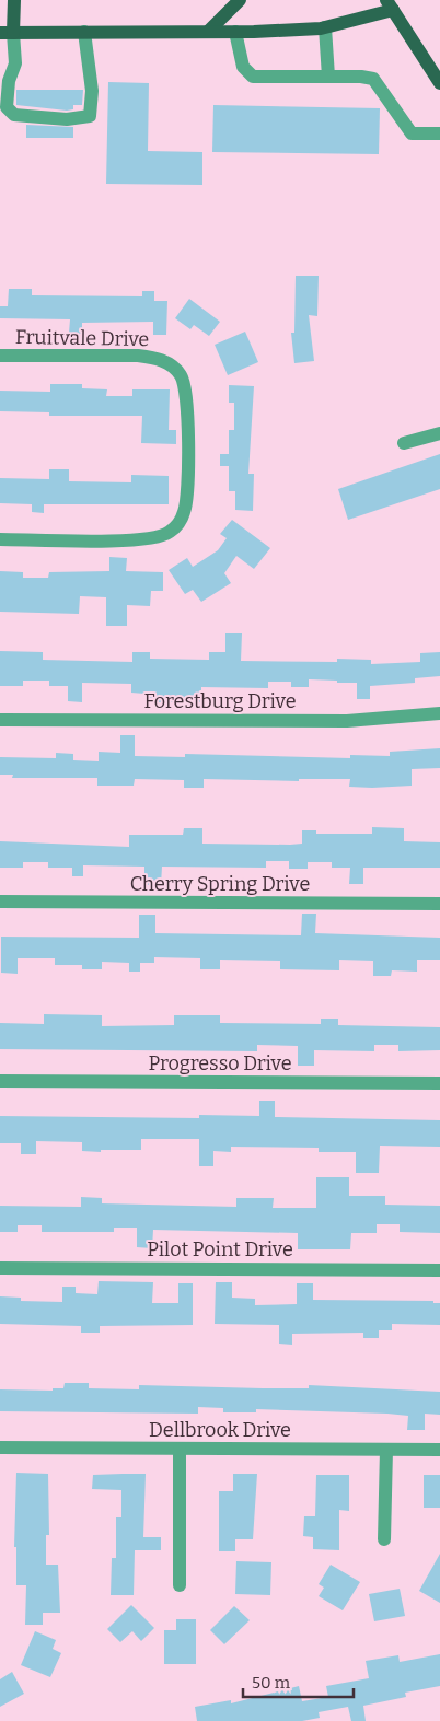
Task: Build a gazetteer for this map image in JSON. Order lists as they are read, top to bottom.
{
  "streets": {
    "street": [
      "Fruitvale Drive",
      "Forestburg Drive",
      "Cherry Spring Drive",
      "Progresso Drive",
      "Pilot Point Drive",
      "Dellbrook Drive"
    ]
  },
  "scale_bar": "50 m"
}
